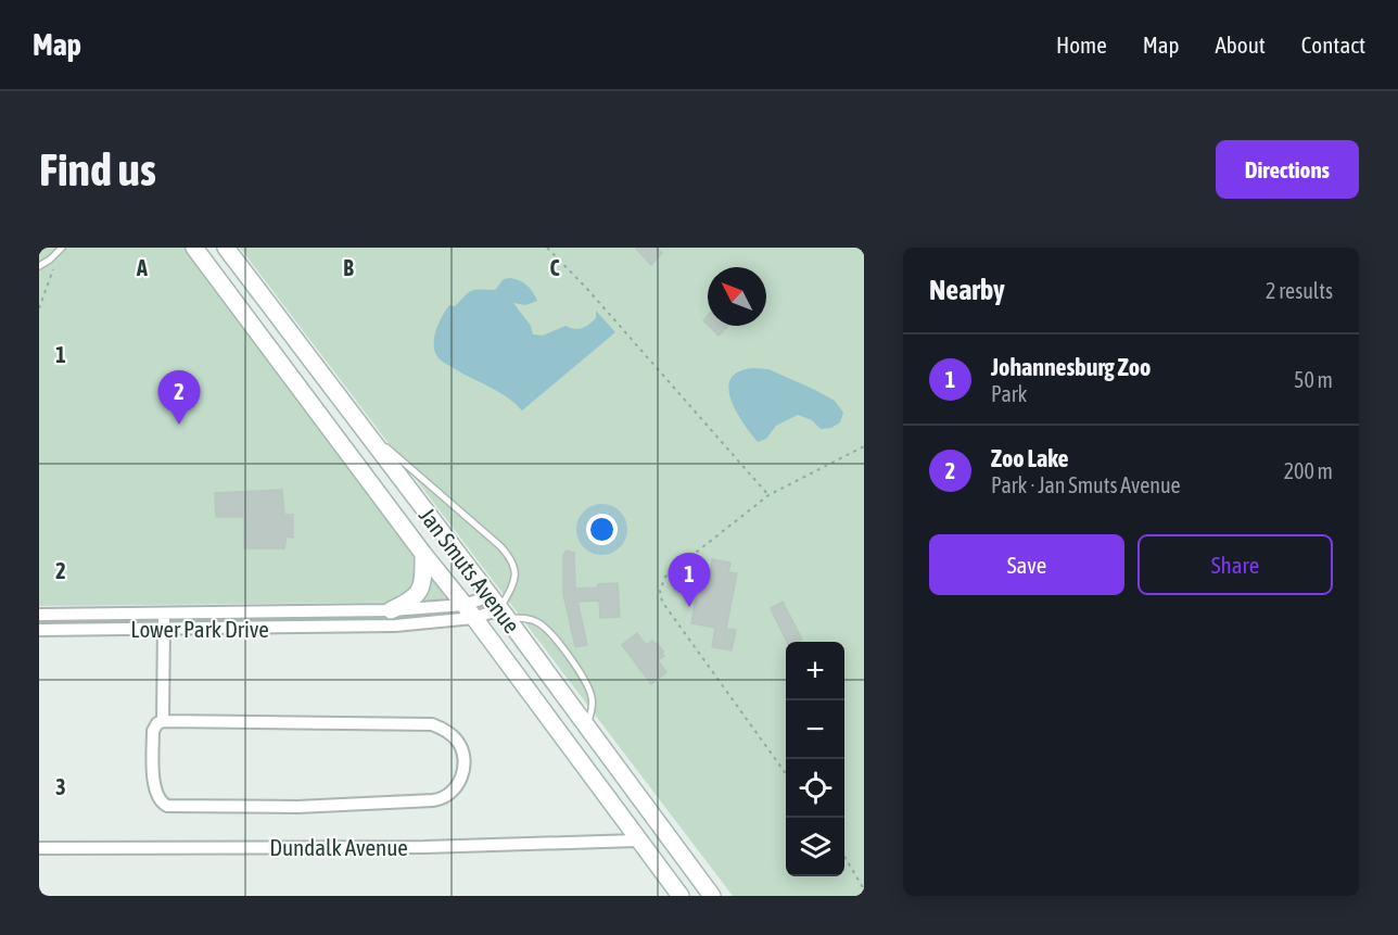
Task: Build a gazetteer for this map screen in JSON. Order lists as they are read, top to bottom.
{
  "streets": {
    "main road": ["Jan Smuts Avenue"],
    "street": ["Lower Park Drive", "Dundalk Avenue"]
  },
  "crossings": [
    ["Jan Smuts Avenue", "Lower Park Drive"],
    ["Jan Smuts Avenue", "Dundalk Avenue"]
  ],
  "north": "top left",
  "page": {
    "header": "Map",
    "nav": [
      "Home",
      "Map",
      "About",
      "Contact"
    ],
    "buttons": [
      "Directions",
      ["Save", "Share"]
    ],
    "title": "Find us",
    "heading": ["Nearby", "2 results"],
    "list": [
      {
        "mark": "1",
        "name": "Johannesburg Zoo",
        "note": "Park",
        "value": "50 m"
      },
      {
        "mark": "2",
        "name": "Zoo Lake",
        "note": "Park · Jan Smuts Avenue",
        "value": "200 m"
      }
    ],
    "pins": ["2", "1"],
    "map_buttons": ["+", "−"]
  },
  "grid": {
    "columns": ["A", "B", "C"],
    "rows": ["1", "2", "3"]
  }
}
